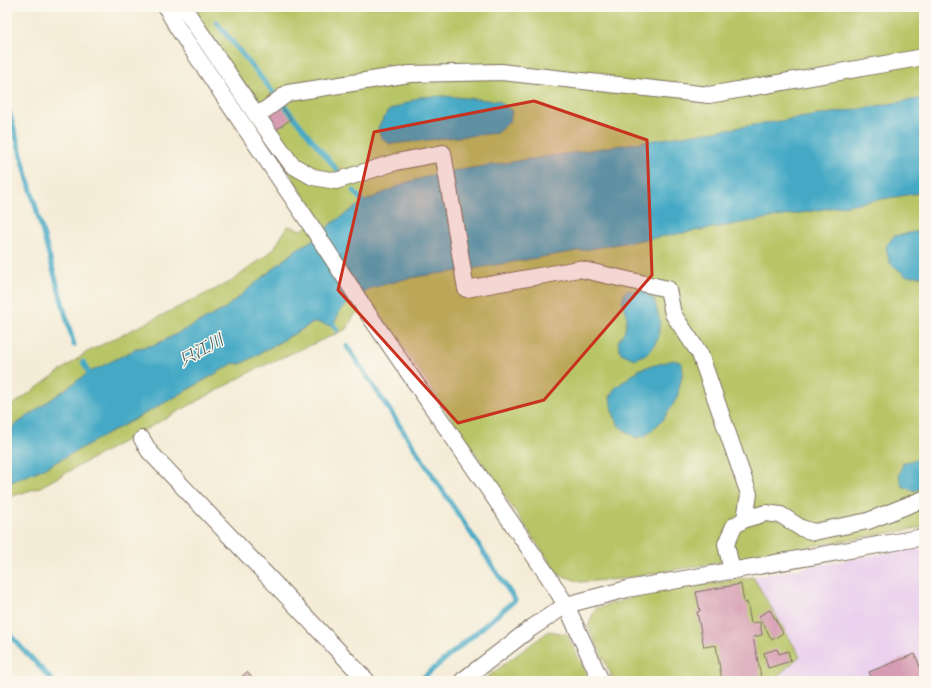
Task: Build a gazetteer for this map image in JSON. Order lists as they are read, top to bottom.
{
  "water": ["只江川"]
}
